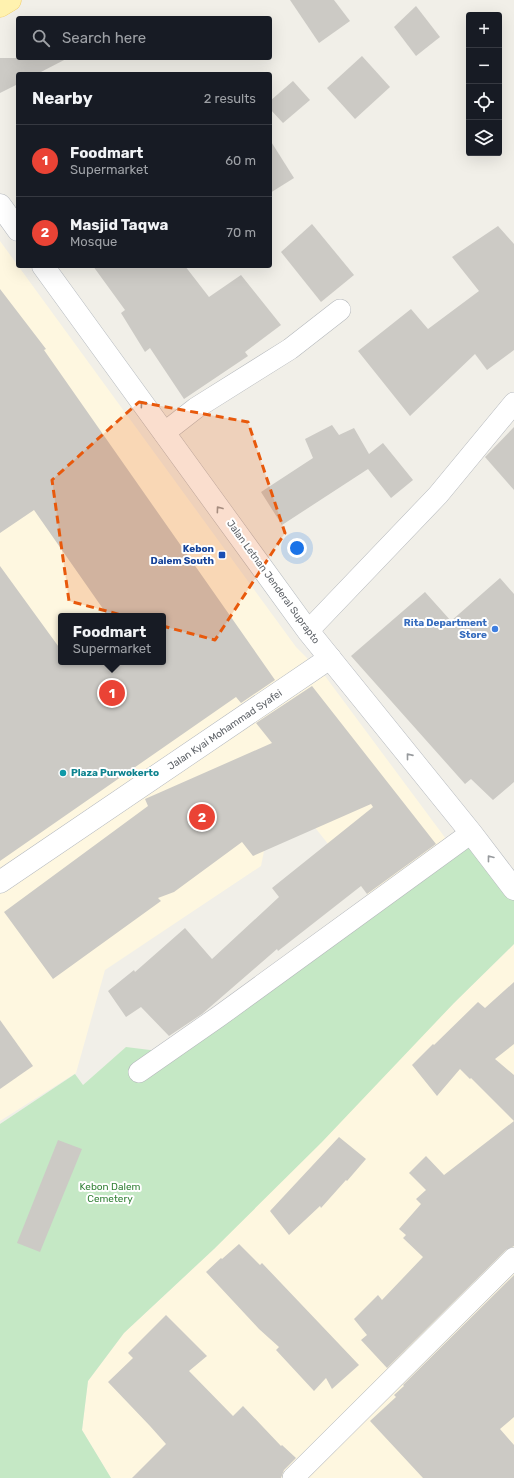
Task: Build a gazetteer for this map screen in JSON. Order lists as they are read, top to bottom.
{
  "streets": {
    "street": ["Jalan Letnan Jenderal Suprapto", "Jalan Kyai Mohammad Syafei"]
  },
  "crossings": [
    ["Jalan Letnan Jenderal Suprapto", "Jalan Kyai Mohammad Syafei"]
  ],
  "one_way": ["Jalan Letnan Jenderal Suprapto"],
  "parks": ["Kebon Dalem Cemetery"],
  "places": {
    "transit": ["Kebon Dalem South"],
    "other": ["Rita Department Store", "Plaza Purwokerto"]
  },
  "page": {
    "map_buttons": ["+", "−"],
    "search": "Search here",
    "heading": ["Nearby", "2 results"],
    "list": [
      {
        "mark": "1",
        "name": "Foodmart",
        "note": "Supermarket",
        "value": "60 m"
      },
      {
        "mark": "2",
        "name": "Masjid Taqwa",
        "note": "Mosque",
        "value": "70 m"
      }
    ],
    "popup": ["Foodmart", "Supermarket"],
    "pins": ["1", "2"]
  }
}
